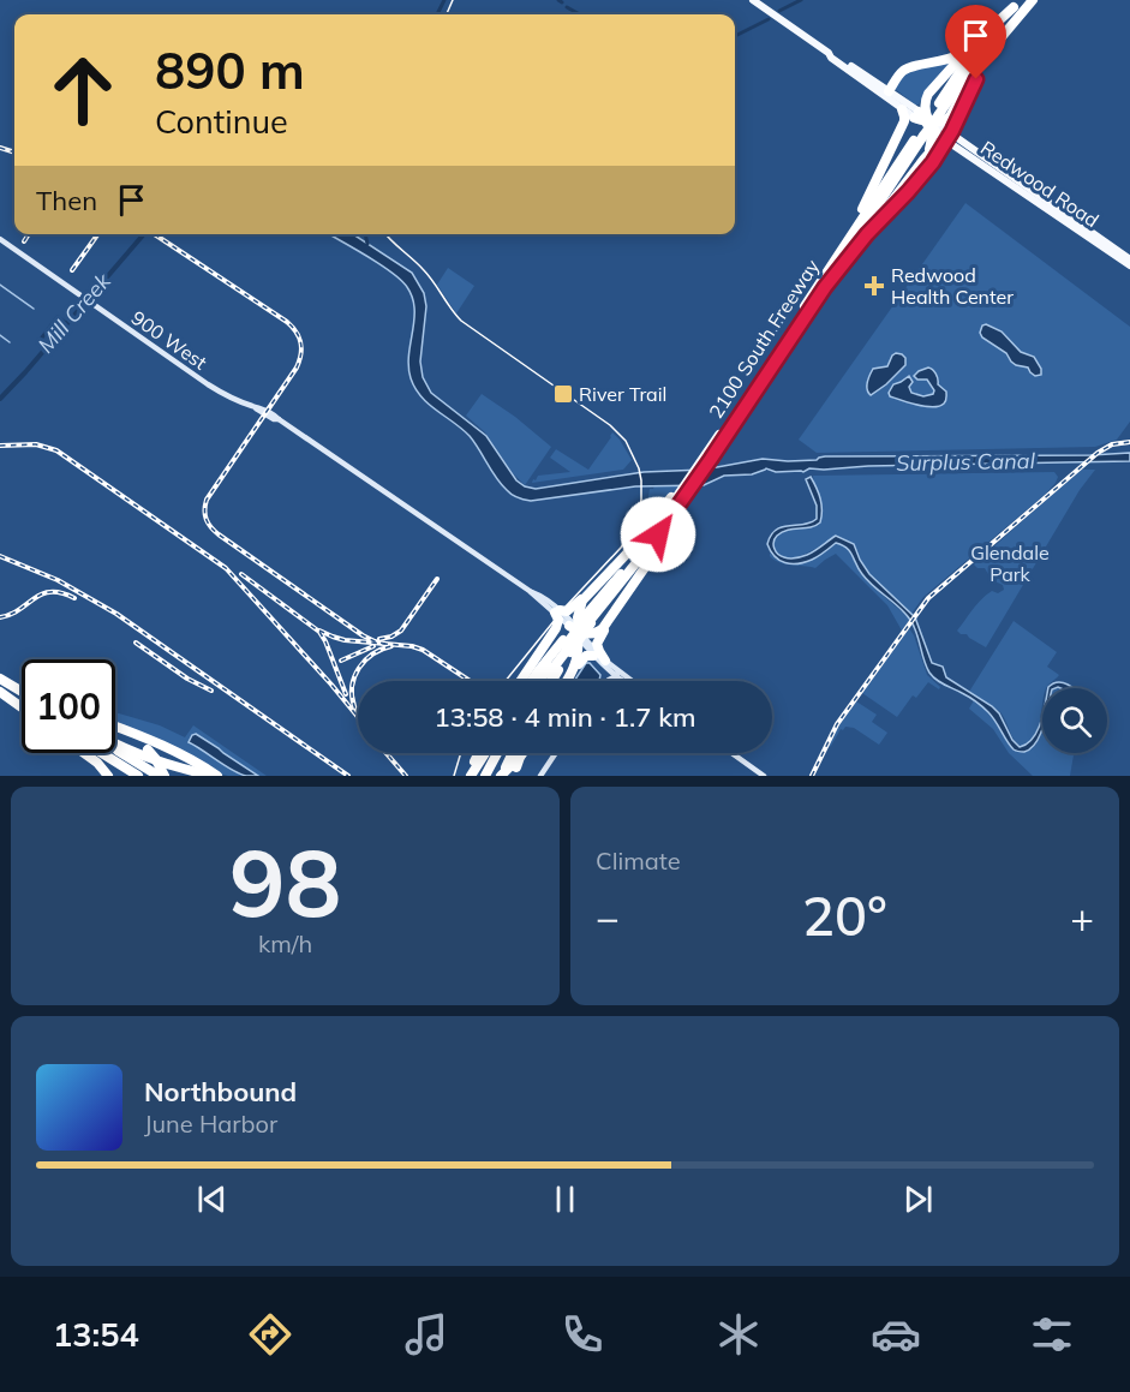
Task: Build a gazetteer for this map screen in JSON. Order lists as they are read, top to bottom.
{
  "streets": {
    "highway": ["2100 South Freeway"],
    "main road": ["Redwood Road", "900 West"]
  },
  "crossings": [
    ["Redwood Road", "2100 South Freeway"]
  ],
  "water": ["Mill Creek", "Surplus Canal"],
  "parks": ["Glendale Park"],
  "places": {
    "health": ["Redwood Health Center"],
    "transit": ["River Trail"]
  },
  "page": {
    "turn": ["890 m", "Continue"],
    "then": "Then",
    "limit": "100",
    "trip": "13:58 · 4 min · 1.7 km",
    "tile": [
      ["98", "km/h"],
      "Climate"
    ],
    "heat": ["−", "20°", "+"],
    "song": ["Northbound", "June Harbor"],
    "tabs": "13:54"
  }
}
